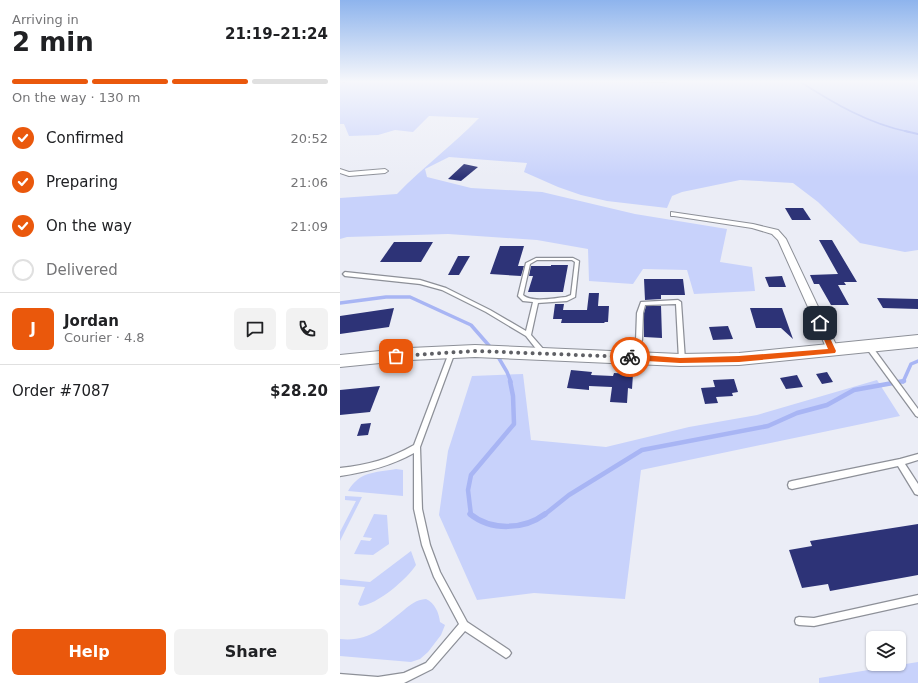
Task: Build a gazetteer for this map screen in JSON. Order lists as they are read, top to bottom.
{
  "page": {
    "heading": ["2 min", "Arriving in", "21:19–21:24"],
    "panel": [
      "Jordan",
      "Courier · 4.8",
      "Order #7087",
      "$28.20"
    ],
    "bar": "On the way · 130 m",
    "list": [
      ["Confirmed", "20:52"],
      ["Preparing", "21:06"],
      ["On the way", "21:09"],
      "Delivered"
    ],
    "round": "J",
    "buttons": ["Help", "Share"]
  }
}
